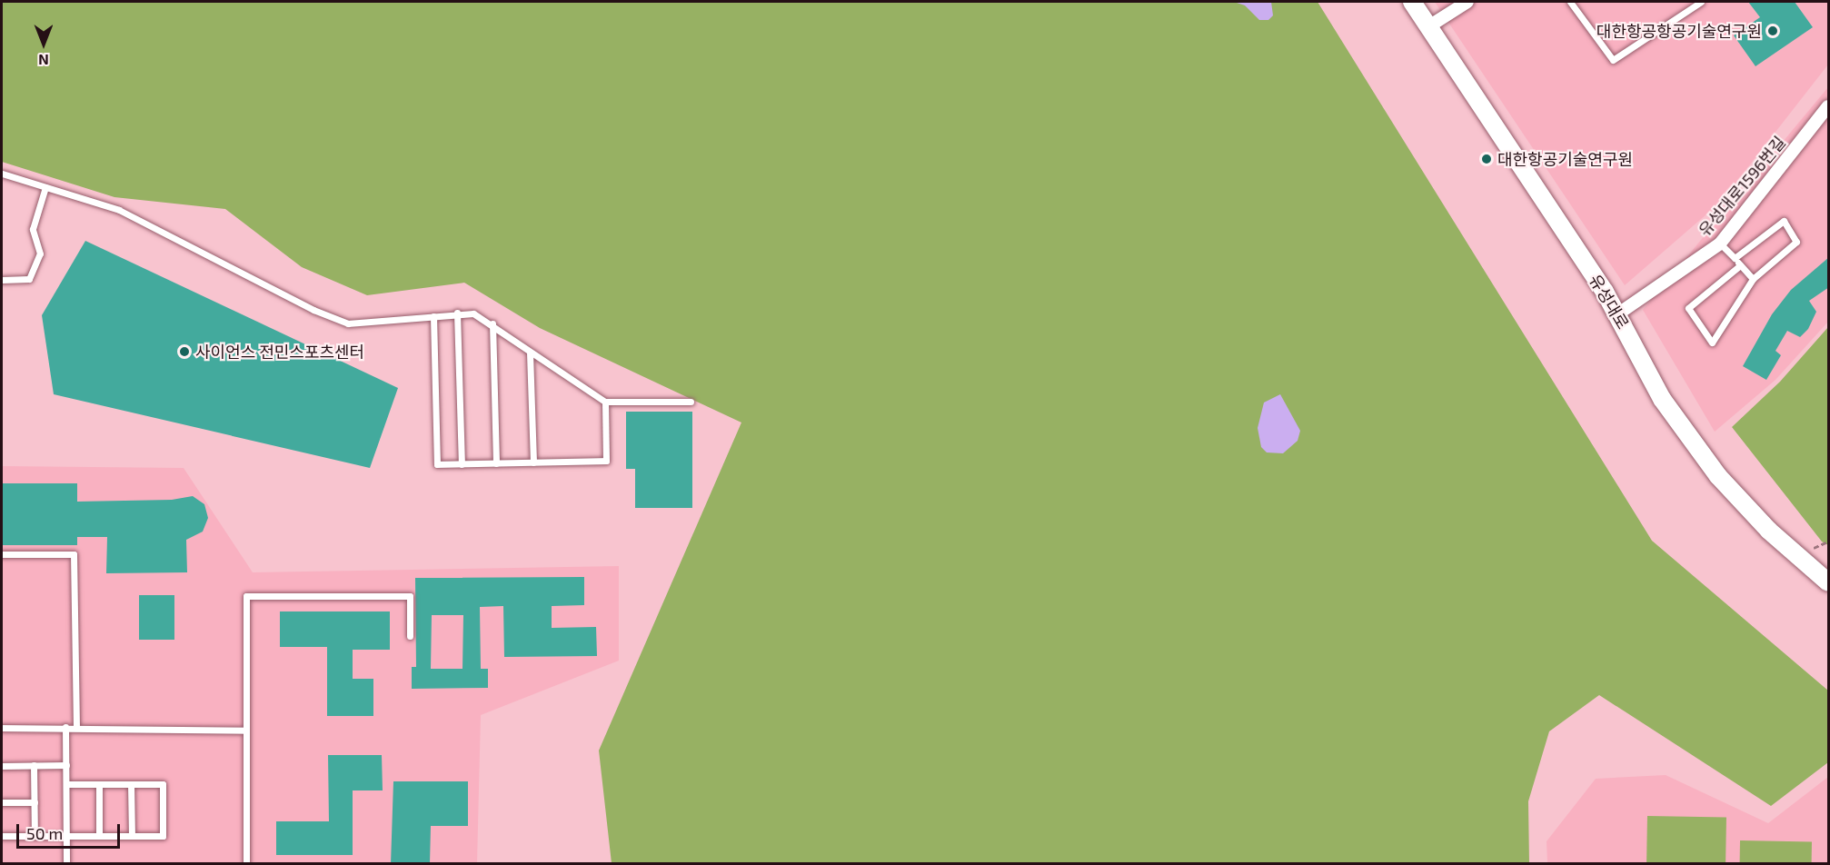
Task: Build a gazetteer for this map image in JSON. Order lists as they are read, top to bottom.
{
  "streets": {
    "main road": ["유성대로"],
    "street": ["유성대로1596번길"]
  },
  "crossings": [
    ["유성대로1596번길", "유성대로"]
  ],
  "places": ["대한항공항공기술연구원", "대한항공기술연구원", "사이언스 전민스포츠센터"],
  "scale_bar": "50 m",
  "north": "bottom"
}
